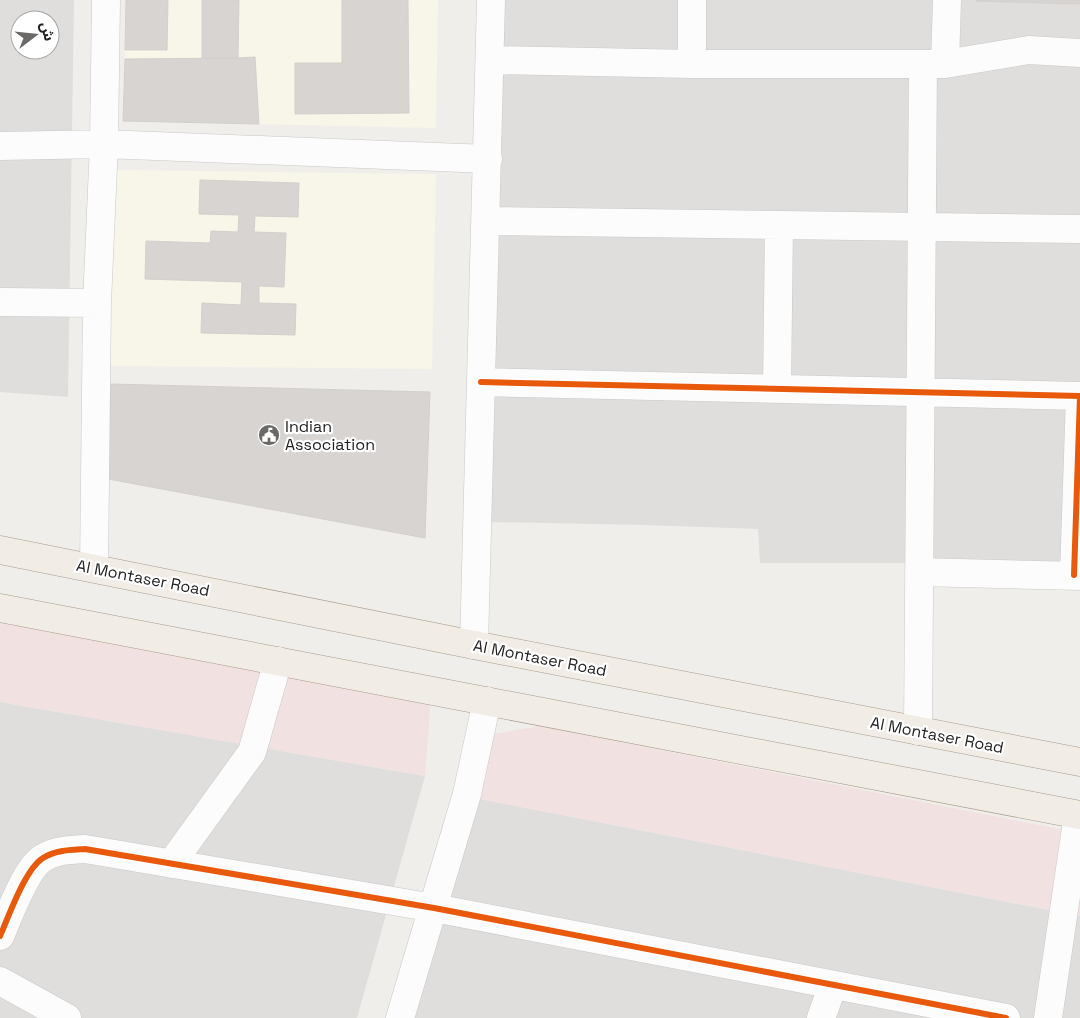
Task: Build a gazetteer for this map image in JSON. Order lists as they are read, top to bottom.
{
  "streets": {
    "main road": ["Al Montaser Road"]
  },
  "places": {
    "public building": ["Indian Association"]
  },
  "north": "right"
}
